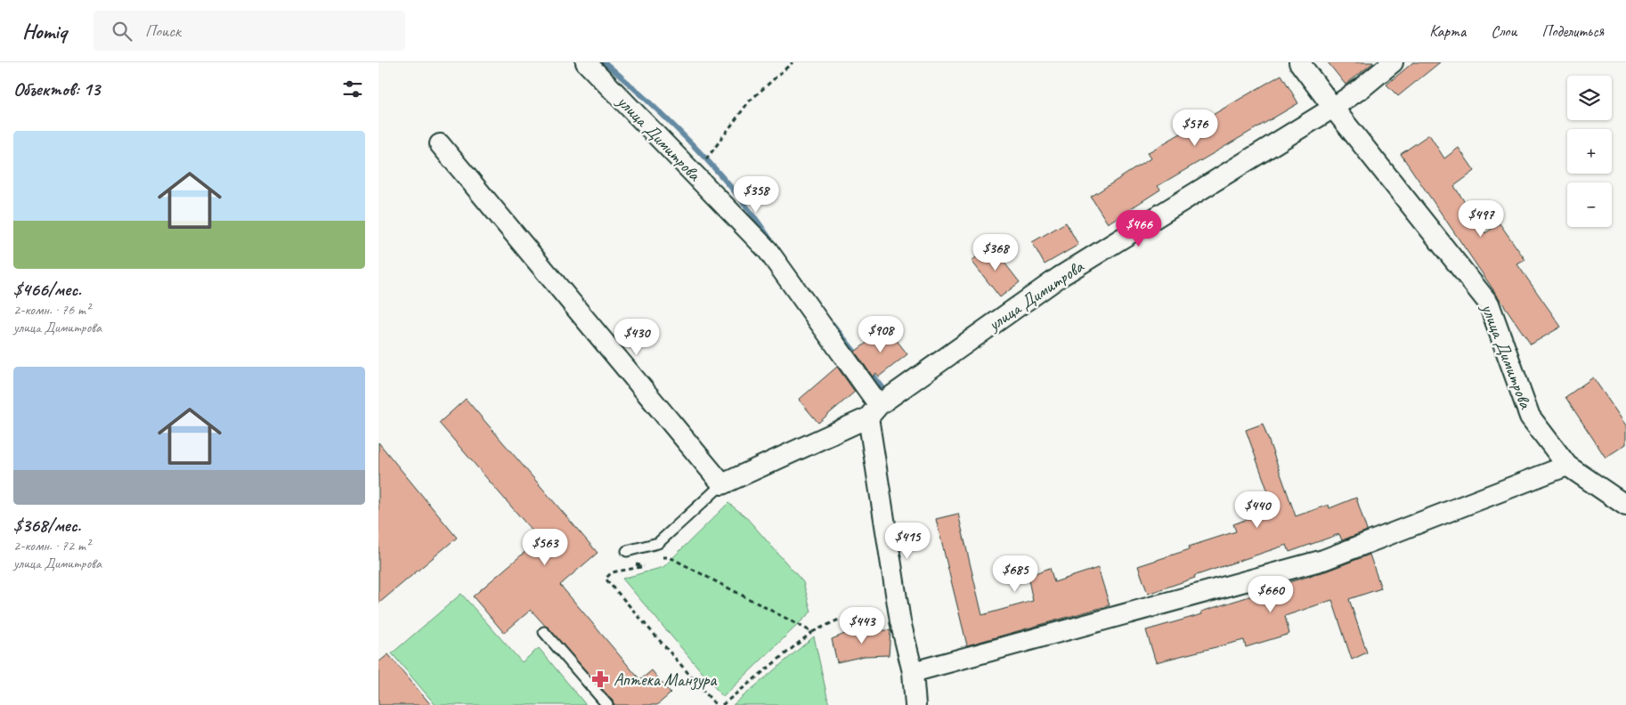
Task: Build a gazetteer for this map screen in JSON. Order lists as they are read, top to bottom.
{
  "streets": {
    "street": ["улица Димитрова"]
  },
  "places": {
    "pharmacy": ["Аптека Манзура"]
  },
  "page": {
    "header": "Homiq",
    "search": "Поиск",
    "nav": ["Карта", "Слои", "Поделиться"],
    "heading": "Объектов: 13",
    "map_buttons": ["+", "−"],
    "price": [
      "$576",
      "$358",
      "$497",
      "$466",
      "$368",
      "$908",
      "$430",
      "$440",
      "$415",
      "$563",
      "$685",
      "$660",
      "$443"
    ],
    "list": [
      {
        "name": "$466/мес.",
        "note": "2-комн. · 76 m² · улица Димитрова"
      },
      {
        "name": "$368/мес.",
        "note": "2-комн. · 72 m² · улица Димитрова"
      }
    ]
  }
}
